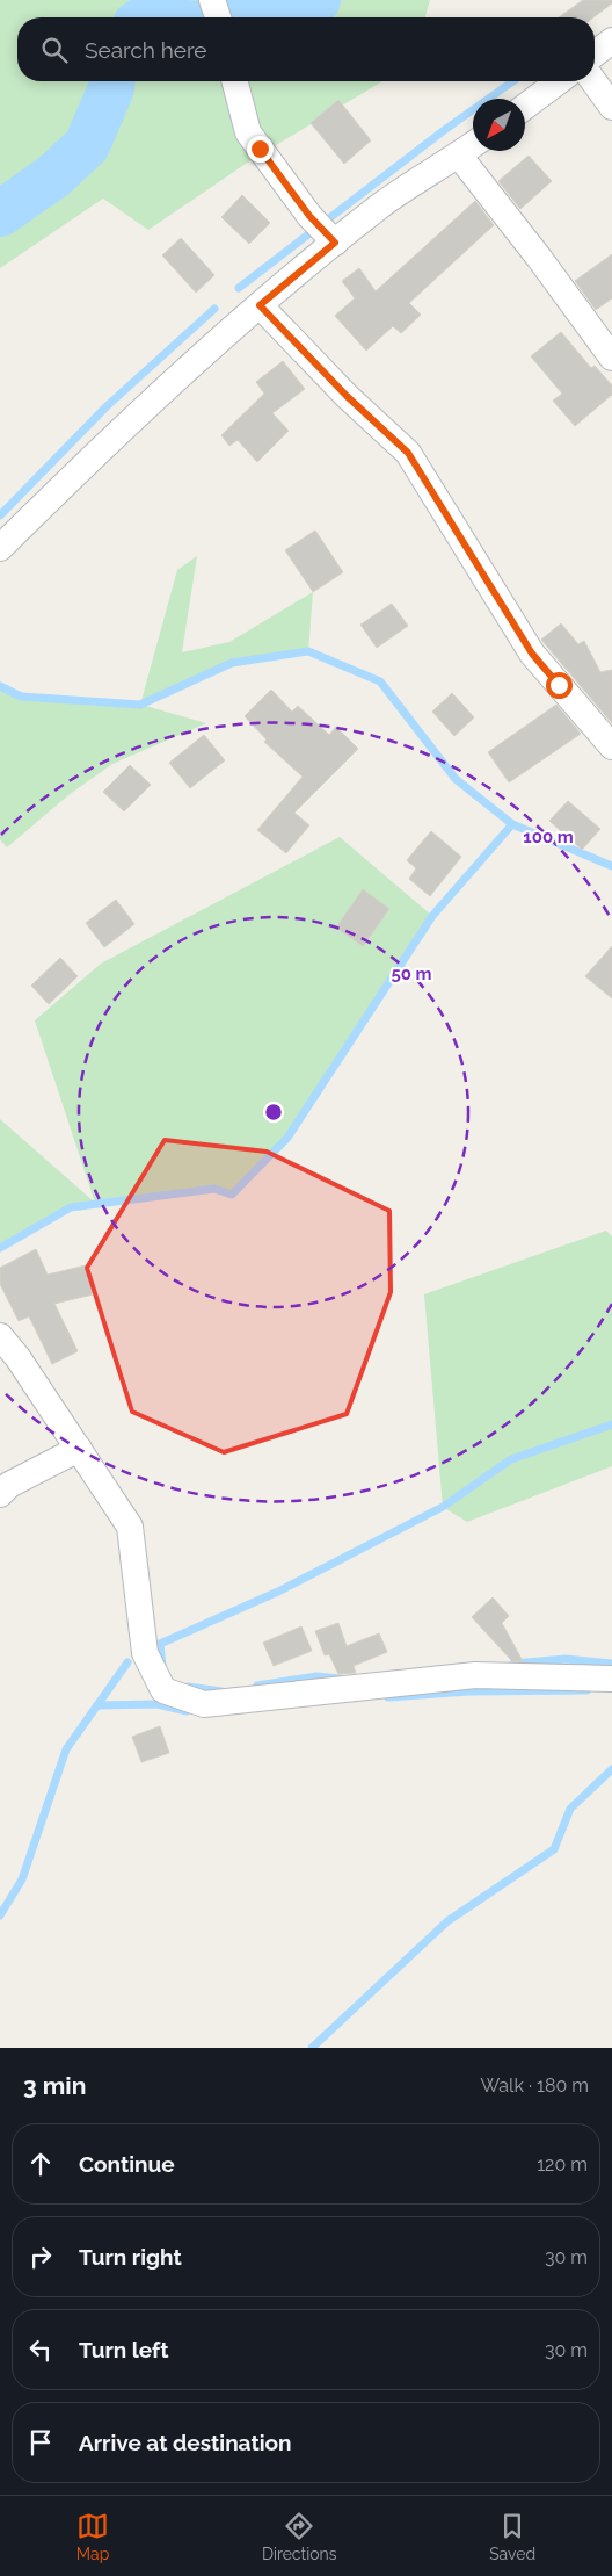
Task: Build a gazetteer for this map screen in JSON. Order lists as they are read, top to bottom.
{
  "north": "bottom left",
  "page": {
    "search": "Search here",
    "heading": ["3 min", "Walk · 180 m"],
    "list": [
      ["Continue", "120 m"],
      ["Turn right", "30 m"],
      ["Turn left", "30 m"],
      "Arrive at destination"
    ],
    "nav": ["Map", "Directions", "Saved"]
  },
  "rings": ["100 m", "50 m"]
}
